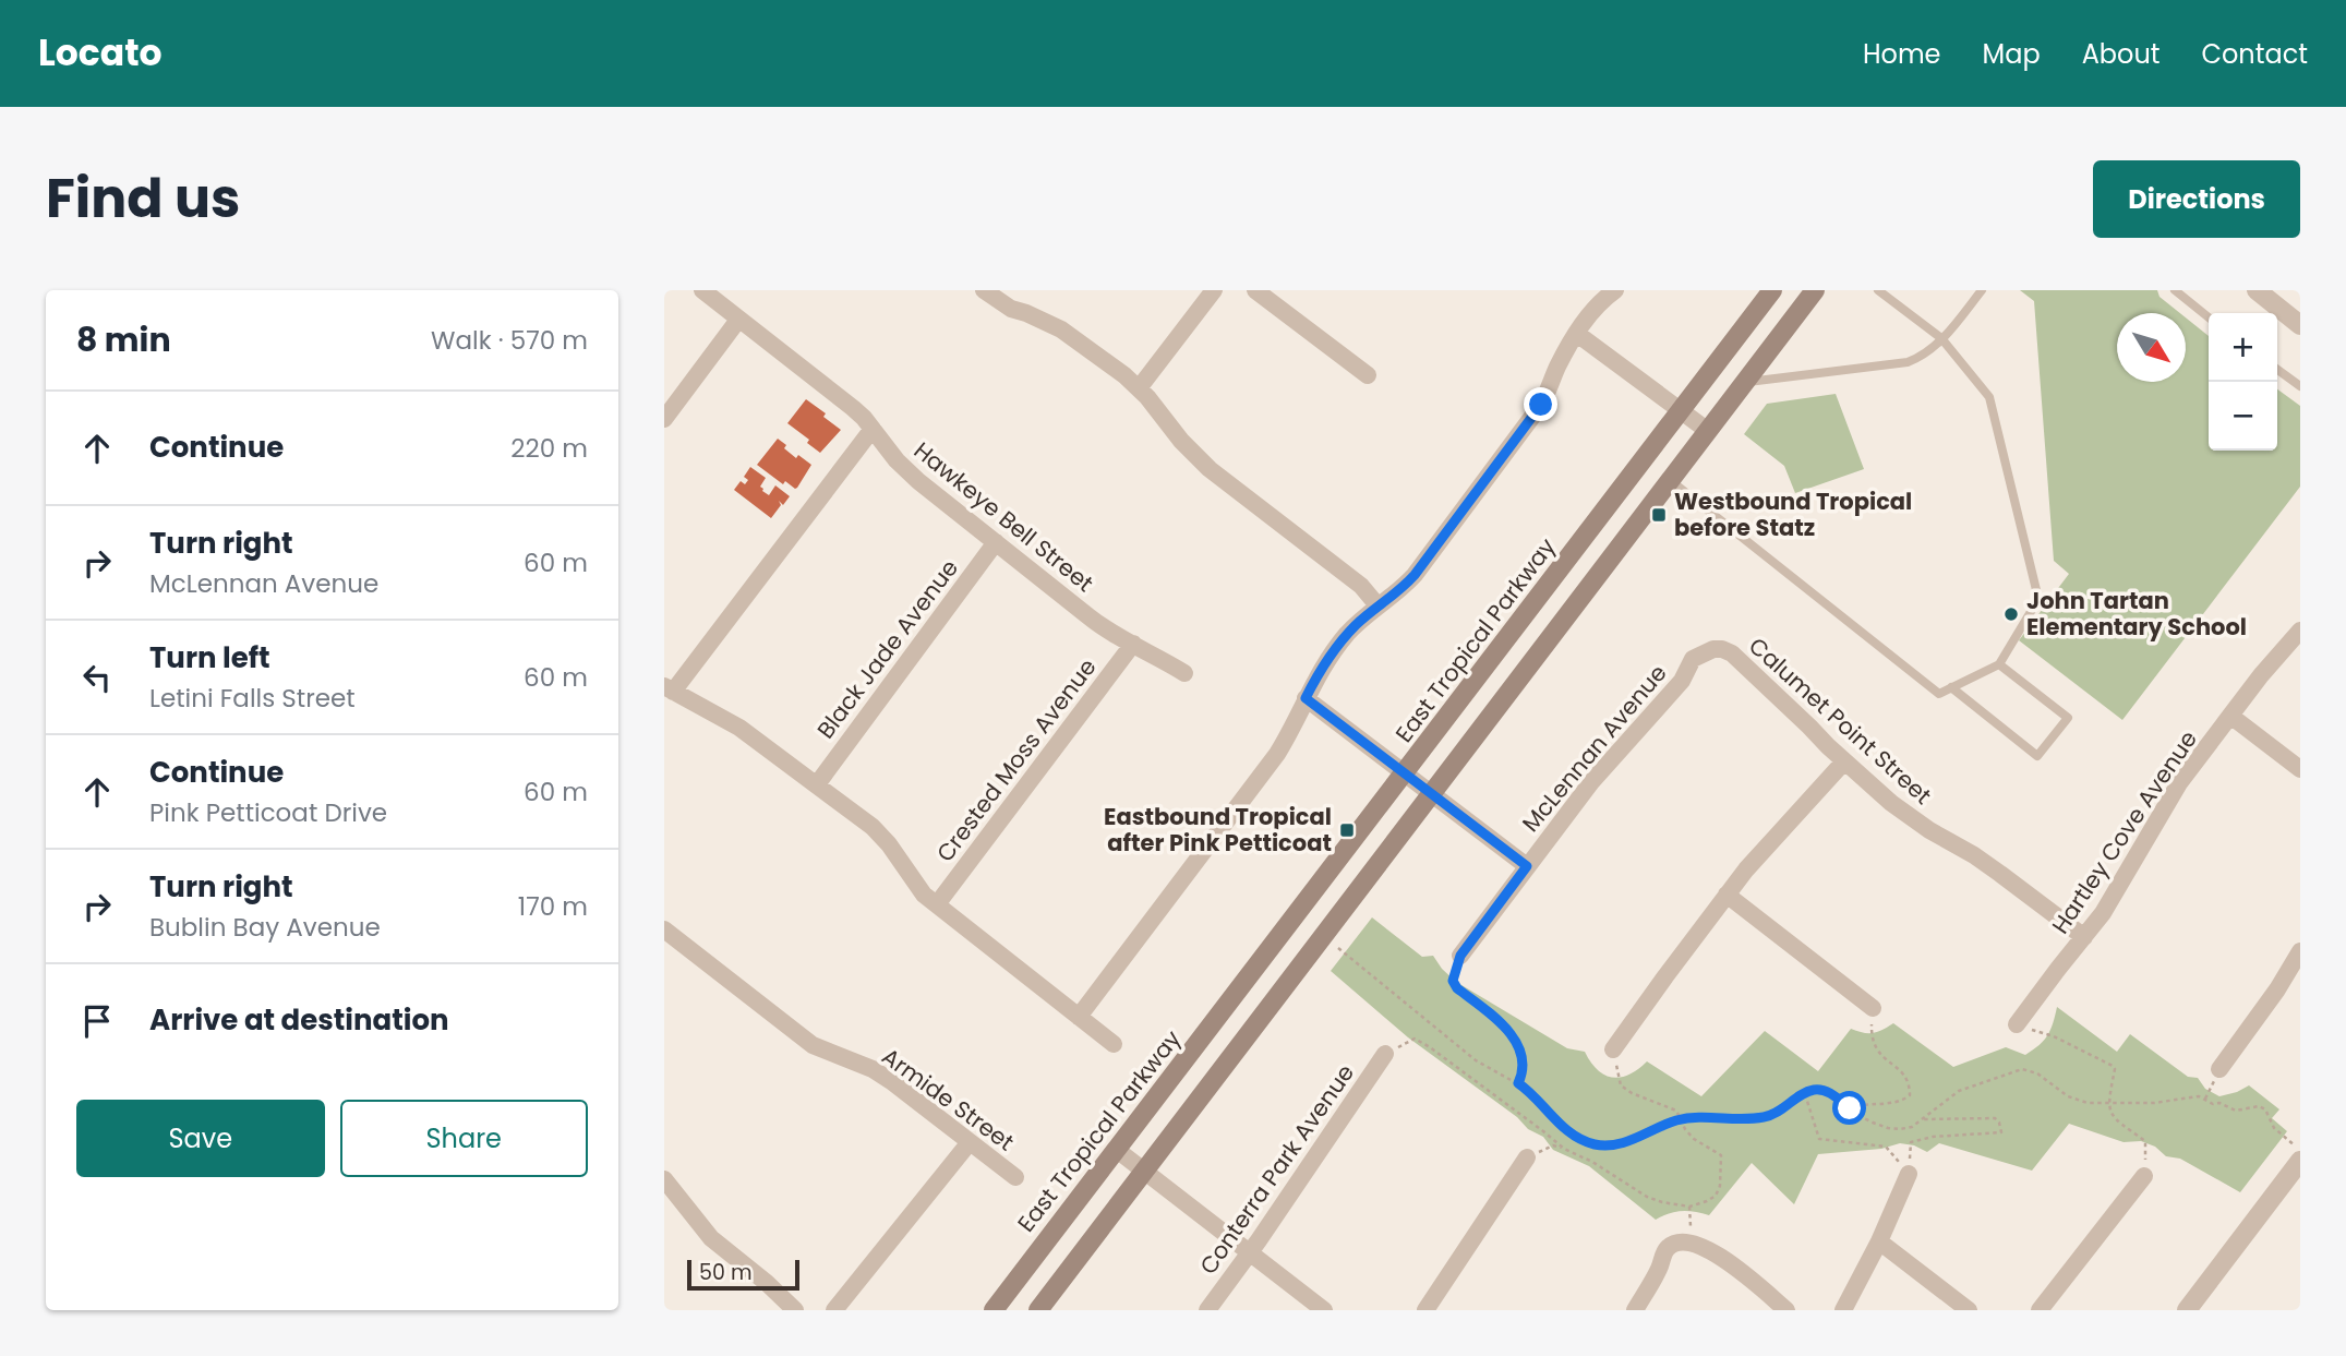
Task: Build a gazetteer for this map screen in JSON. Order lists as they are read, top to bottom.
{
  "streets": {
    "main road": ["East Tropical Parkway"],
    "street": [
      "Hawkeye Bell Street",
      "Black Jade Avenue",
      "Calumet Point Street",
      "McLennan Avenue",
      "Crested Moss Avenue",
      "Hartley Cove Avenue",
      "Armide Street",
      "Conterra Park Avenue"
    ]
  },
  "crossings": [
    ["Hawkeye Bell Street", "Black Jade Avenue"],
    ["Hawkeye Bell Street", "Crested Moss Avenue"],
    ["Calumet Point Street", "McLennan Avenue"],
    ["Calumet Point Street", "Hartley Cove Avenue"]
  ],
  "places": {
    "transit": ["Westbound Tropical before Statz", "Eastbound Tropical after Pink Petticoat"],
    "other": ["John Tartan Elementary School"]
  },
  "scale_bar": "50 m",
  "north": "bottom right",
  "page": {
    "header": "Locato",
    "nav": [
      "Home",
      "Map",
      "About",
      "Contact"
    ],
    "title": "Find us",
    "buttons": [
      "Directions",
      ["Save", "Share"]
    ],
    "heading": ["8 min", "Walk · 570 m"],
    "map_buttons": ["+", "−"],
    "list": [
      ["Continue", "220 m"],
      ["Turn right", "McLennan Avenue", "60 m"],
      ["Turn left", "Letini Falls Street", "60 m"],
      ["Continue", "Pink Petticoat Drive", "60 m"],
      ["Turn right", "Bublin Bay Avenue", "170 m"],
      "Arrive at destination"
    ],
    "scale": "50 m"
  }
}
